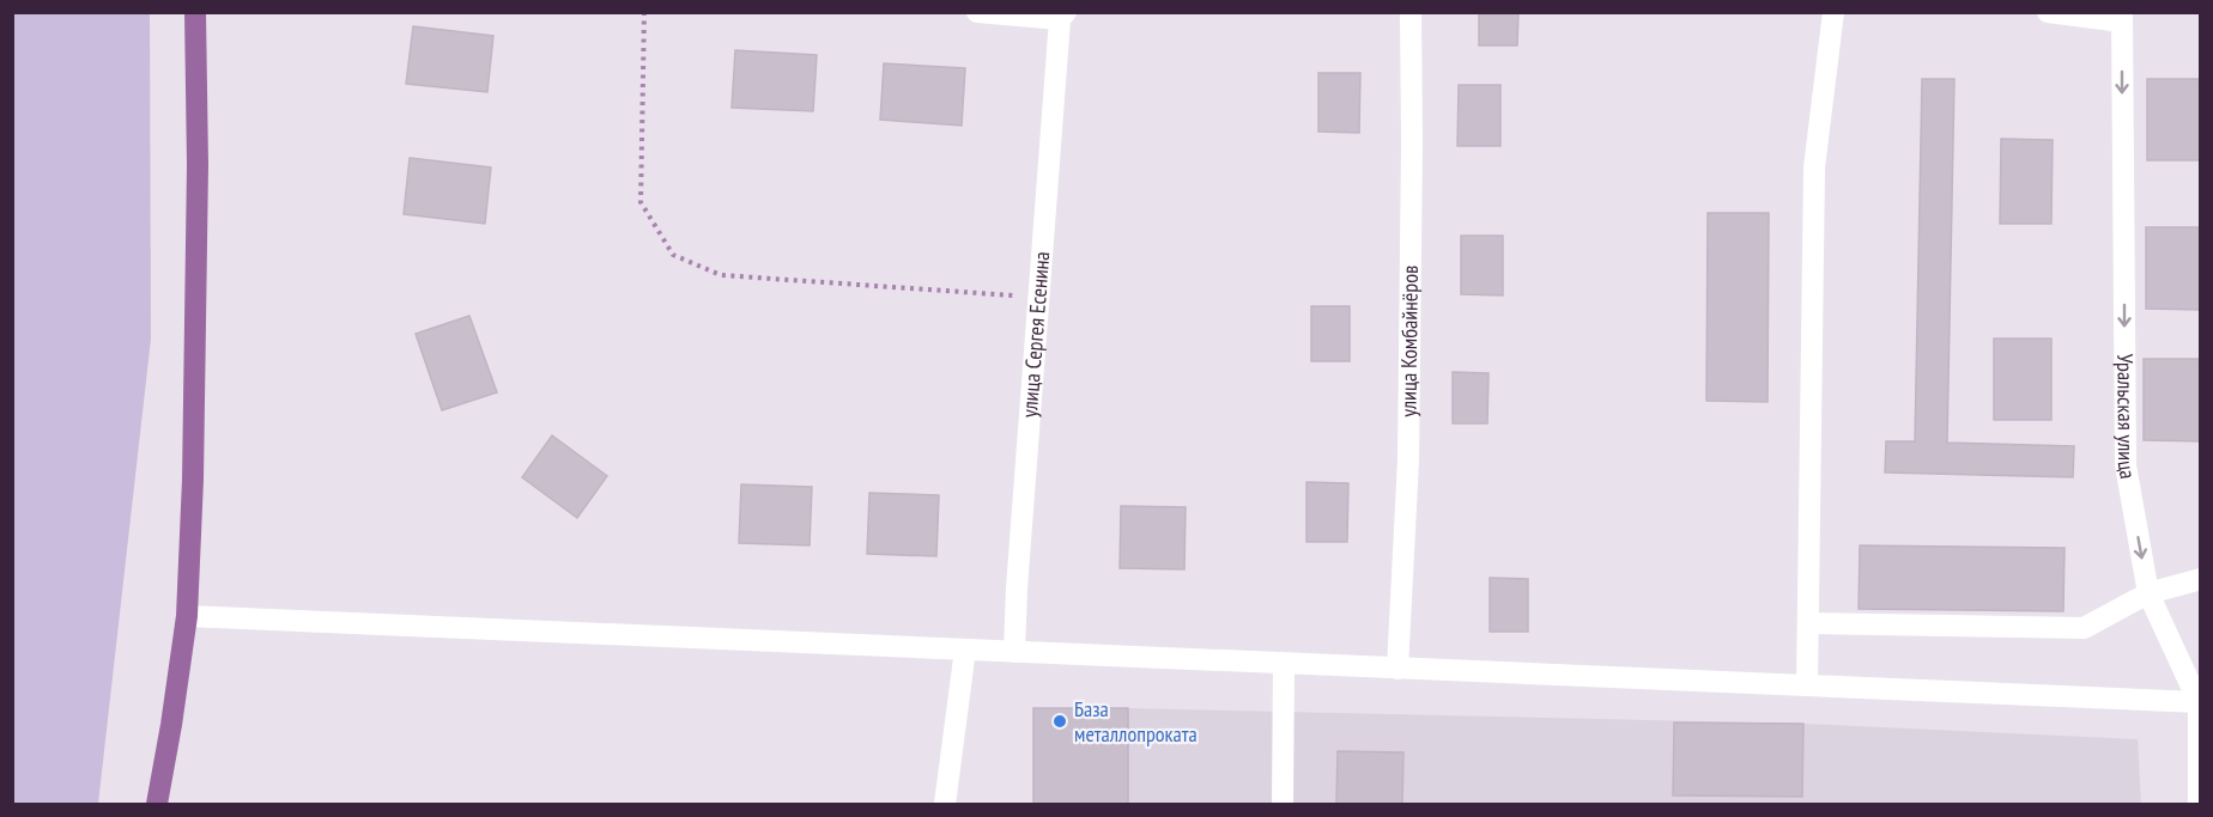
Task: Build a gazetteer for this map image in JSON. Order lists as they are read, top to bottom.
{
  "streets": {
    "street": ["улица Сергея Есенина", "улица Комбайнёров", "Уральская улица"]
  },
  "one_way": ["Уральская улица"],
  "places": ["База металлопроката"]
}
